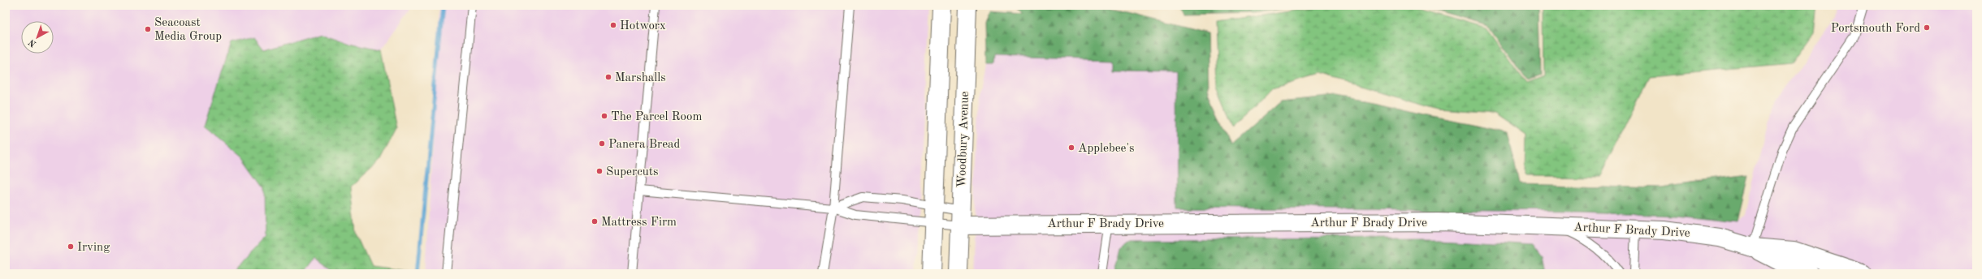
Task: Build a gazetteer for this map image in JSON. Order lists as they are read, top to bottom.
{
  "streets": {
    "main road": ["Woodbury Avenue", "Arthur F Brady Drive"]
  },
  "crossings": [
    ["Woodbury Avenue", "Arthur F Brady Drive"]
  ],
  "places": [
    "Hotworx",
    "Portsmouth Ford",
    "Seacoast Media Group",
    "Marshalls",
    "The Parcel Room",
    "Panera Bread",
    "Applebee's",
    "Supercuts",
    "Mattress Firm",
    "Irving"
  ],
  "north": "bottom left"
}
